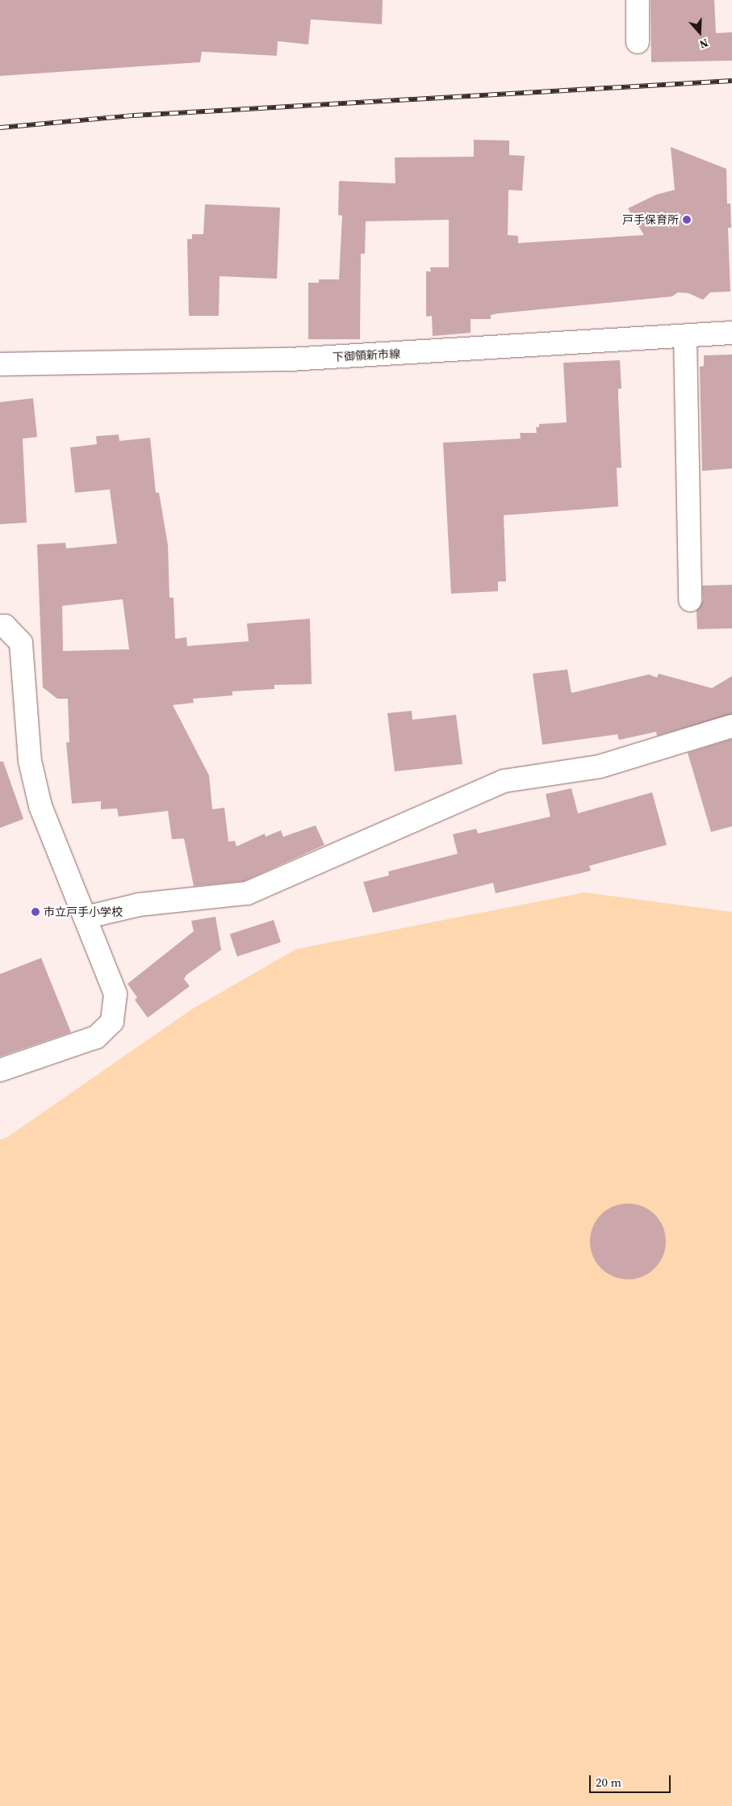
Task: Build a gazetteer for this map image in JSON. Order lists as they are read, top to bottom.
{
  "streets": {
    "street": ["下御領新市線"]
  },
  "places": ["戸手保育所", "市立戸手小学校"],
  "scale_bar": "20 m",
  "north": "bottom"
}
